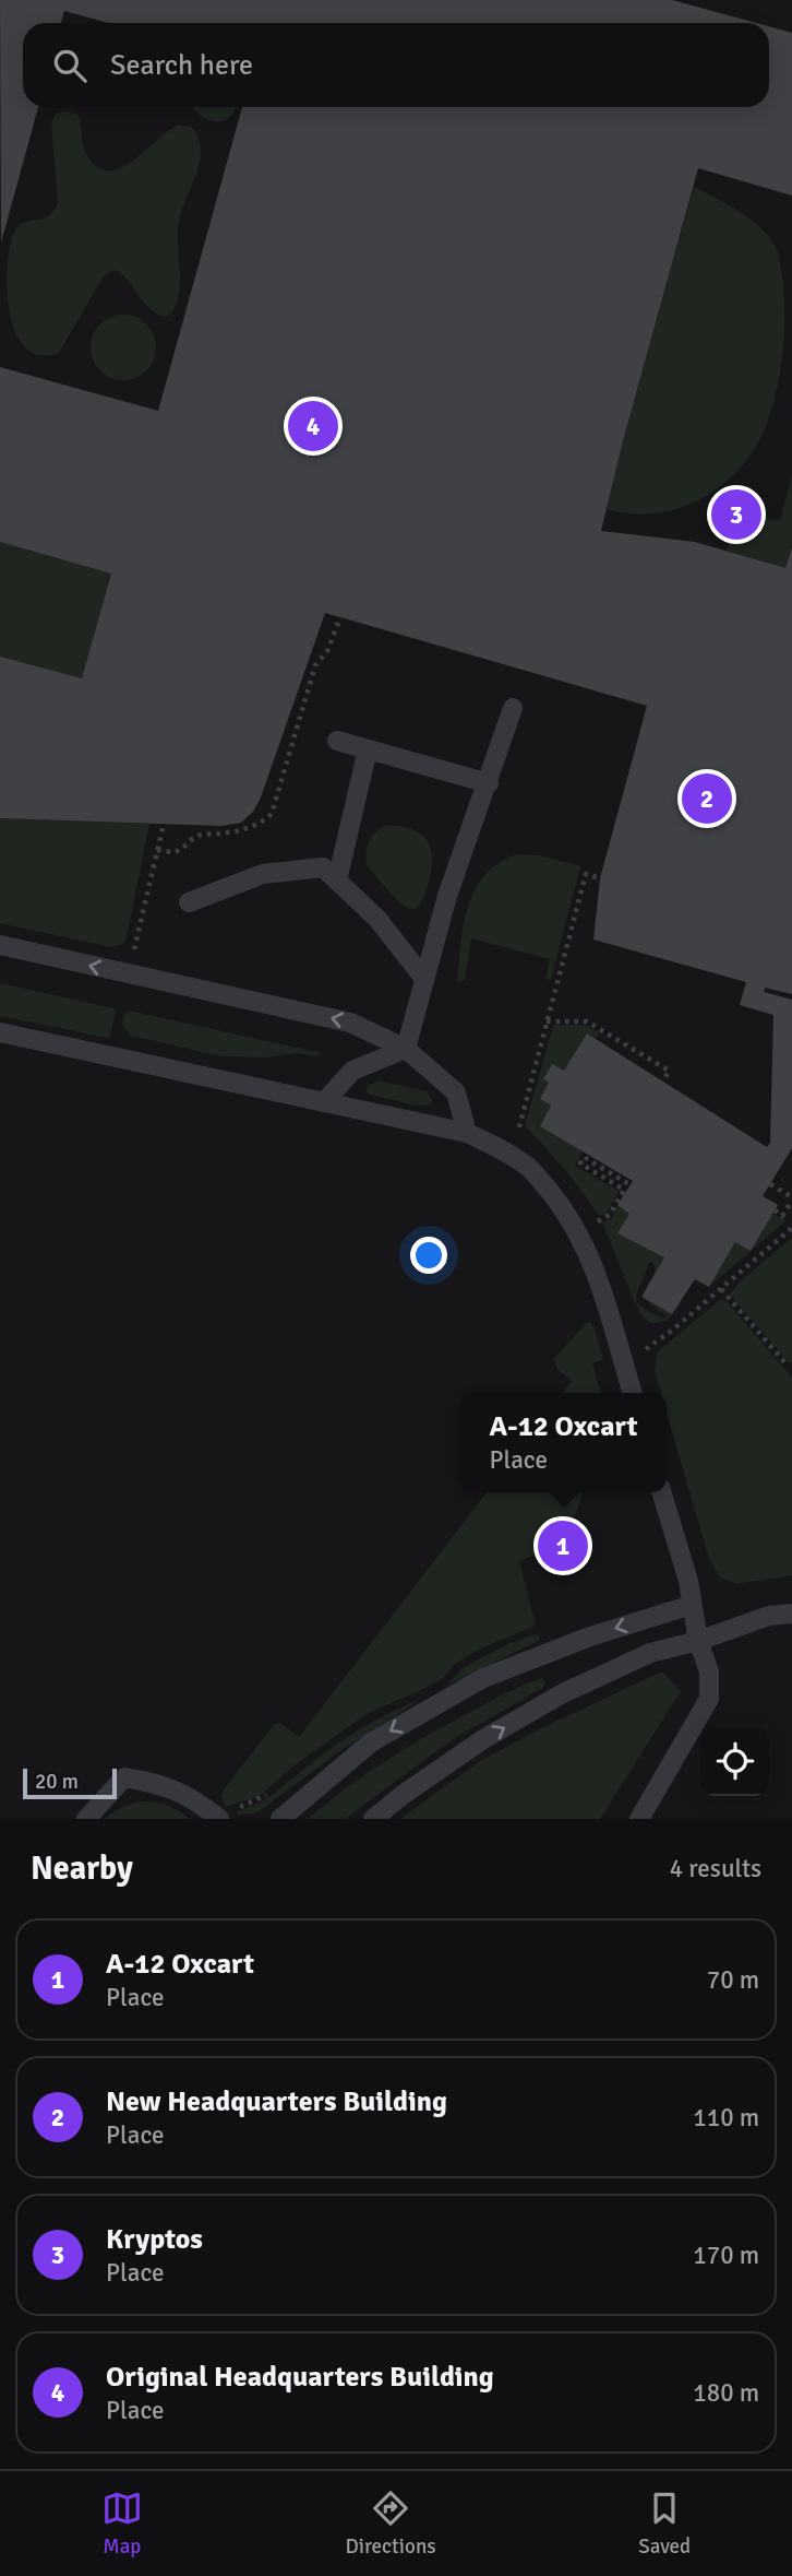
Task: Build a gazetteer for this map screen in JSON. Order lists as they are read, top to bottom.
{
  "scale_bar": "20 m",
  "page": {
    "search": "Search here",
    "pins": [
      "4",
      "3",
      "2",
      "1"
    ],
    "popup": ["A-12 Oxcart", "Place"],
    "scale": "20 m",
    "heading": ["Nearby", "4 results"],
    "list": [
      {
        "mark": "1",
        "name": "A-12 Oxcart",
        "note": "Place",
        "value": "70 m"
      },
      {
        "mark": "2",
        "name": "New Headquarters Building",
        "note": "Place",
        "value": "110 m"
      },
      {
        "mark": "3",
        "name": "Kryptos",
        "note": "Place",
        "value": "170 m"
      },
      {
        "mark": "4",
        "name": "Original Headquarters Building",
        "note": "Place",
        "value": "180 m"
      }
    ],
    "nav": ["Map", "Directions", "Saved"]
  }
}
